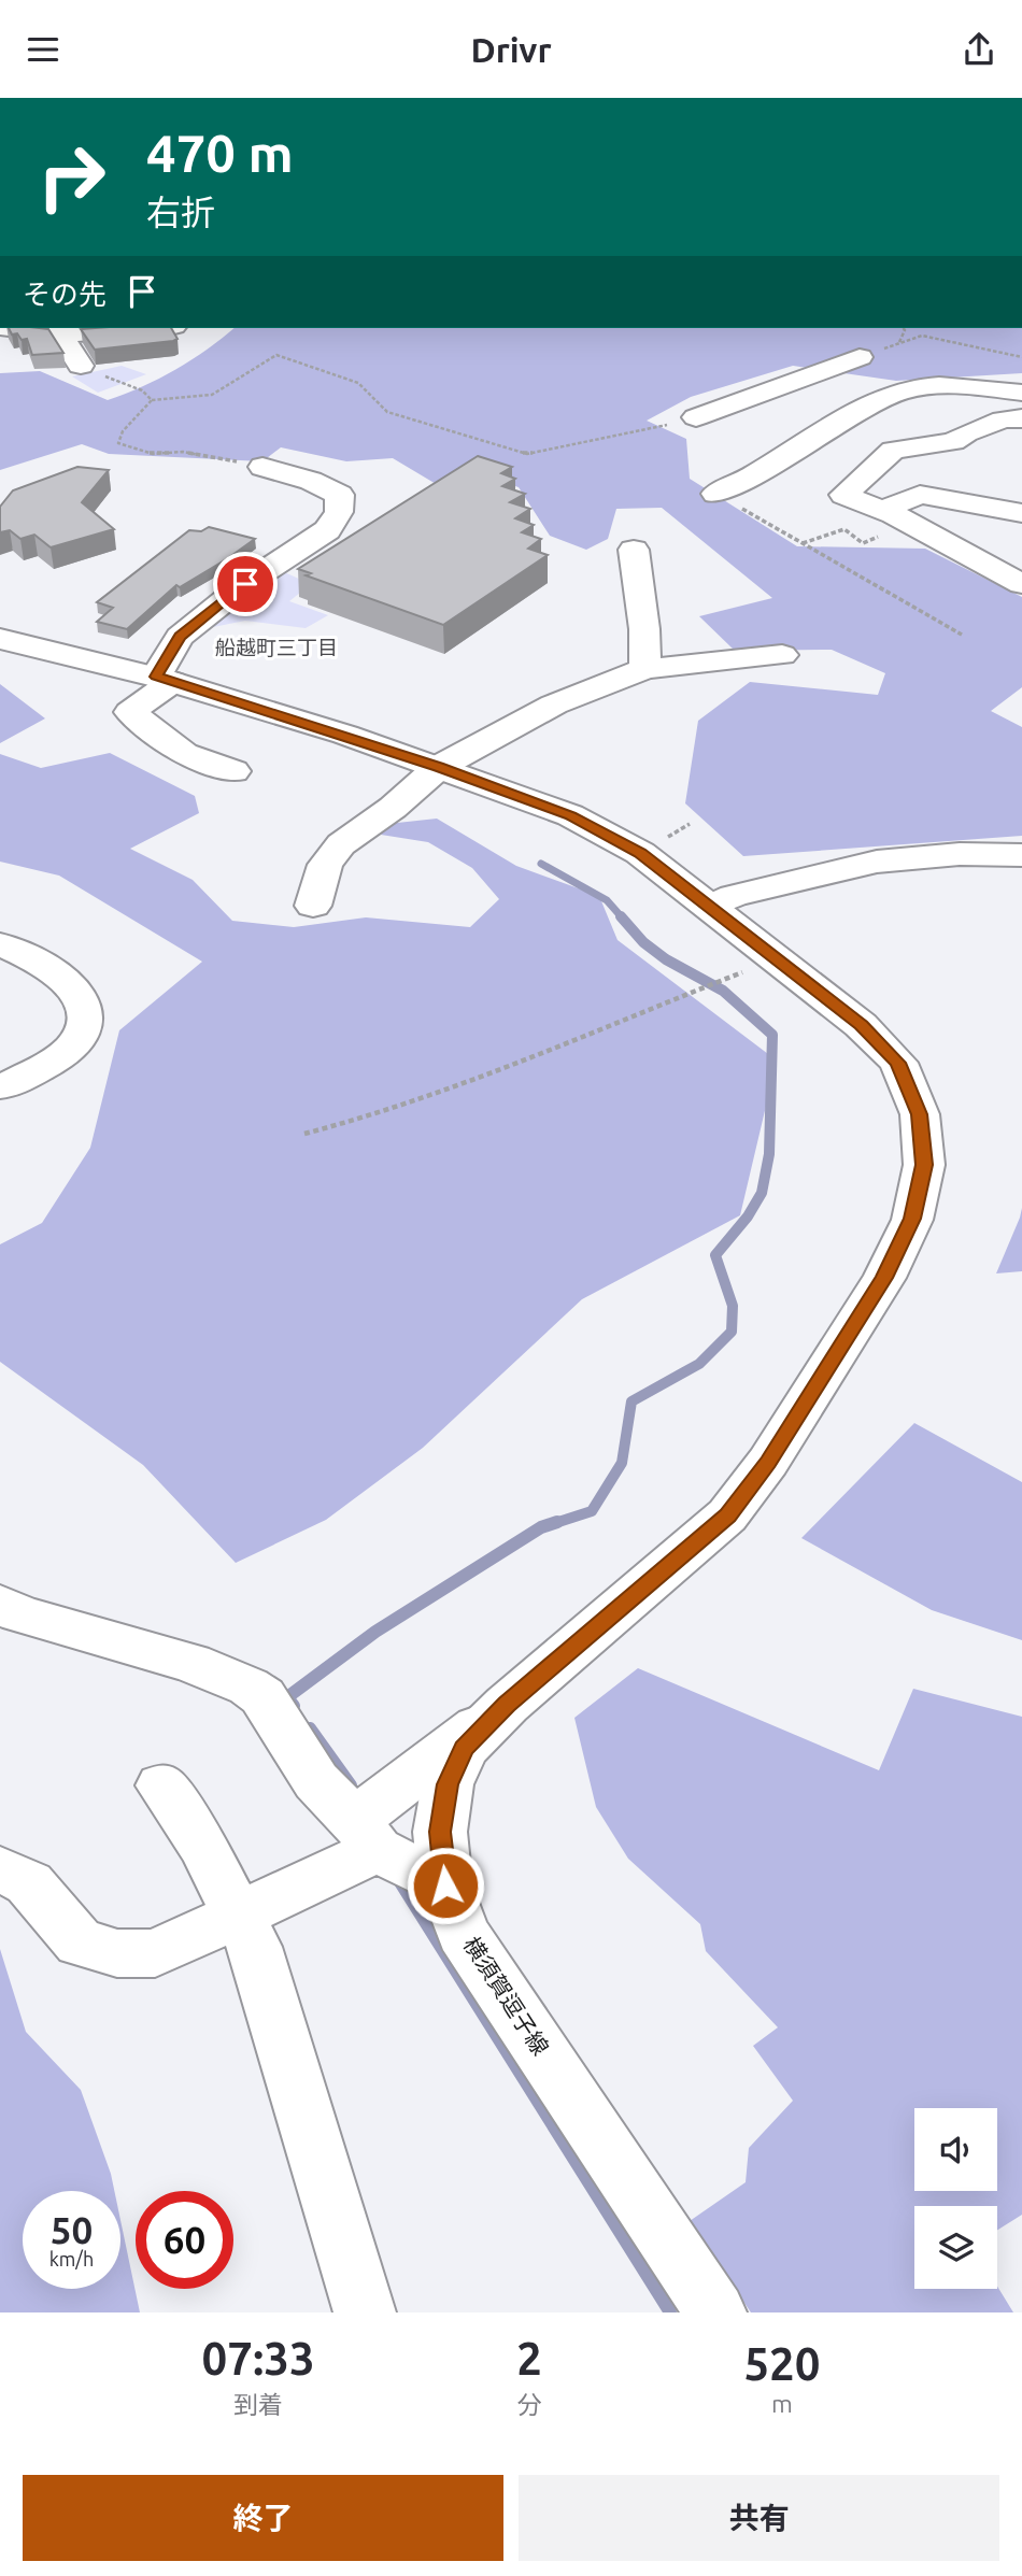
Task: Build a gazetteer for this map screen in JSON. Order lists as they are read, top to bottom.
{
  "streets": {
    "main road": ["横須賀逗子線"]
  },
  "districts": ["船越町三丁目"],
  "page": {
    "header": "Drivr",
    "turn": ["470 m", "右折"],
    "then": "その先",
    "speed": "50 km/h",
    "limit": "60",
    "eta": [
      "07:33",
      "到着",
      "2",
      "分",
      "520",
      "m"
    ],
    "buttons": ["終了", "共有"]
  }
}
